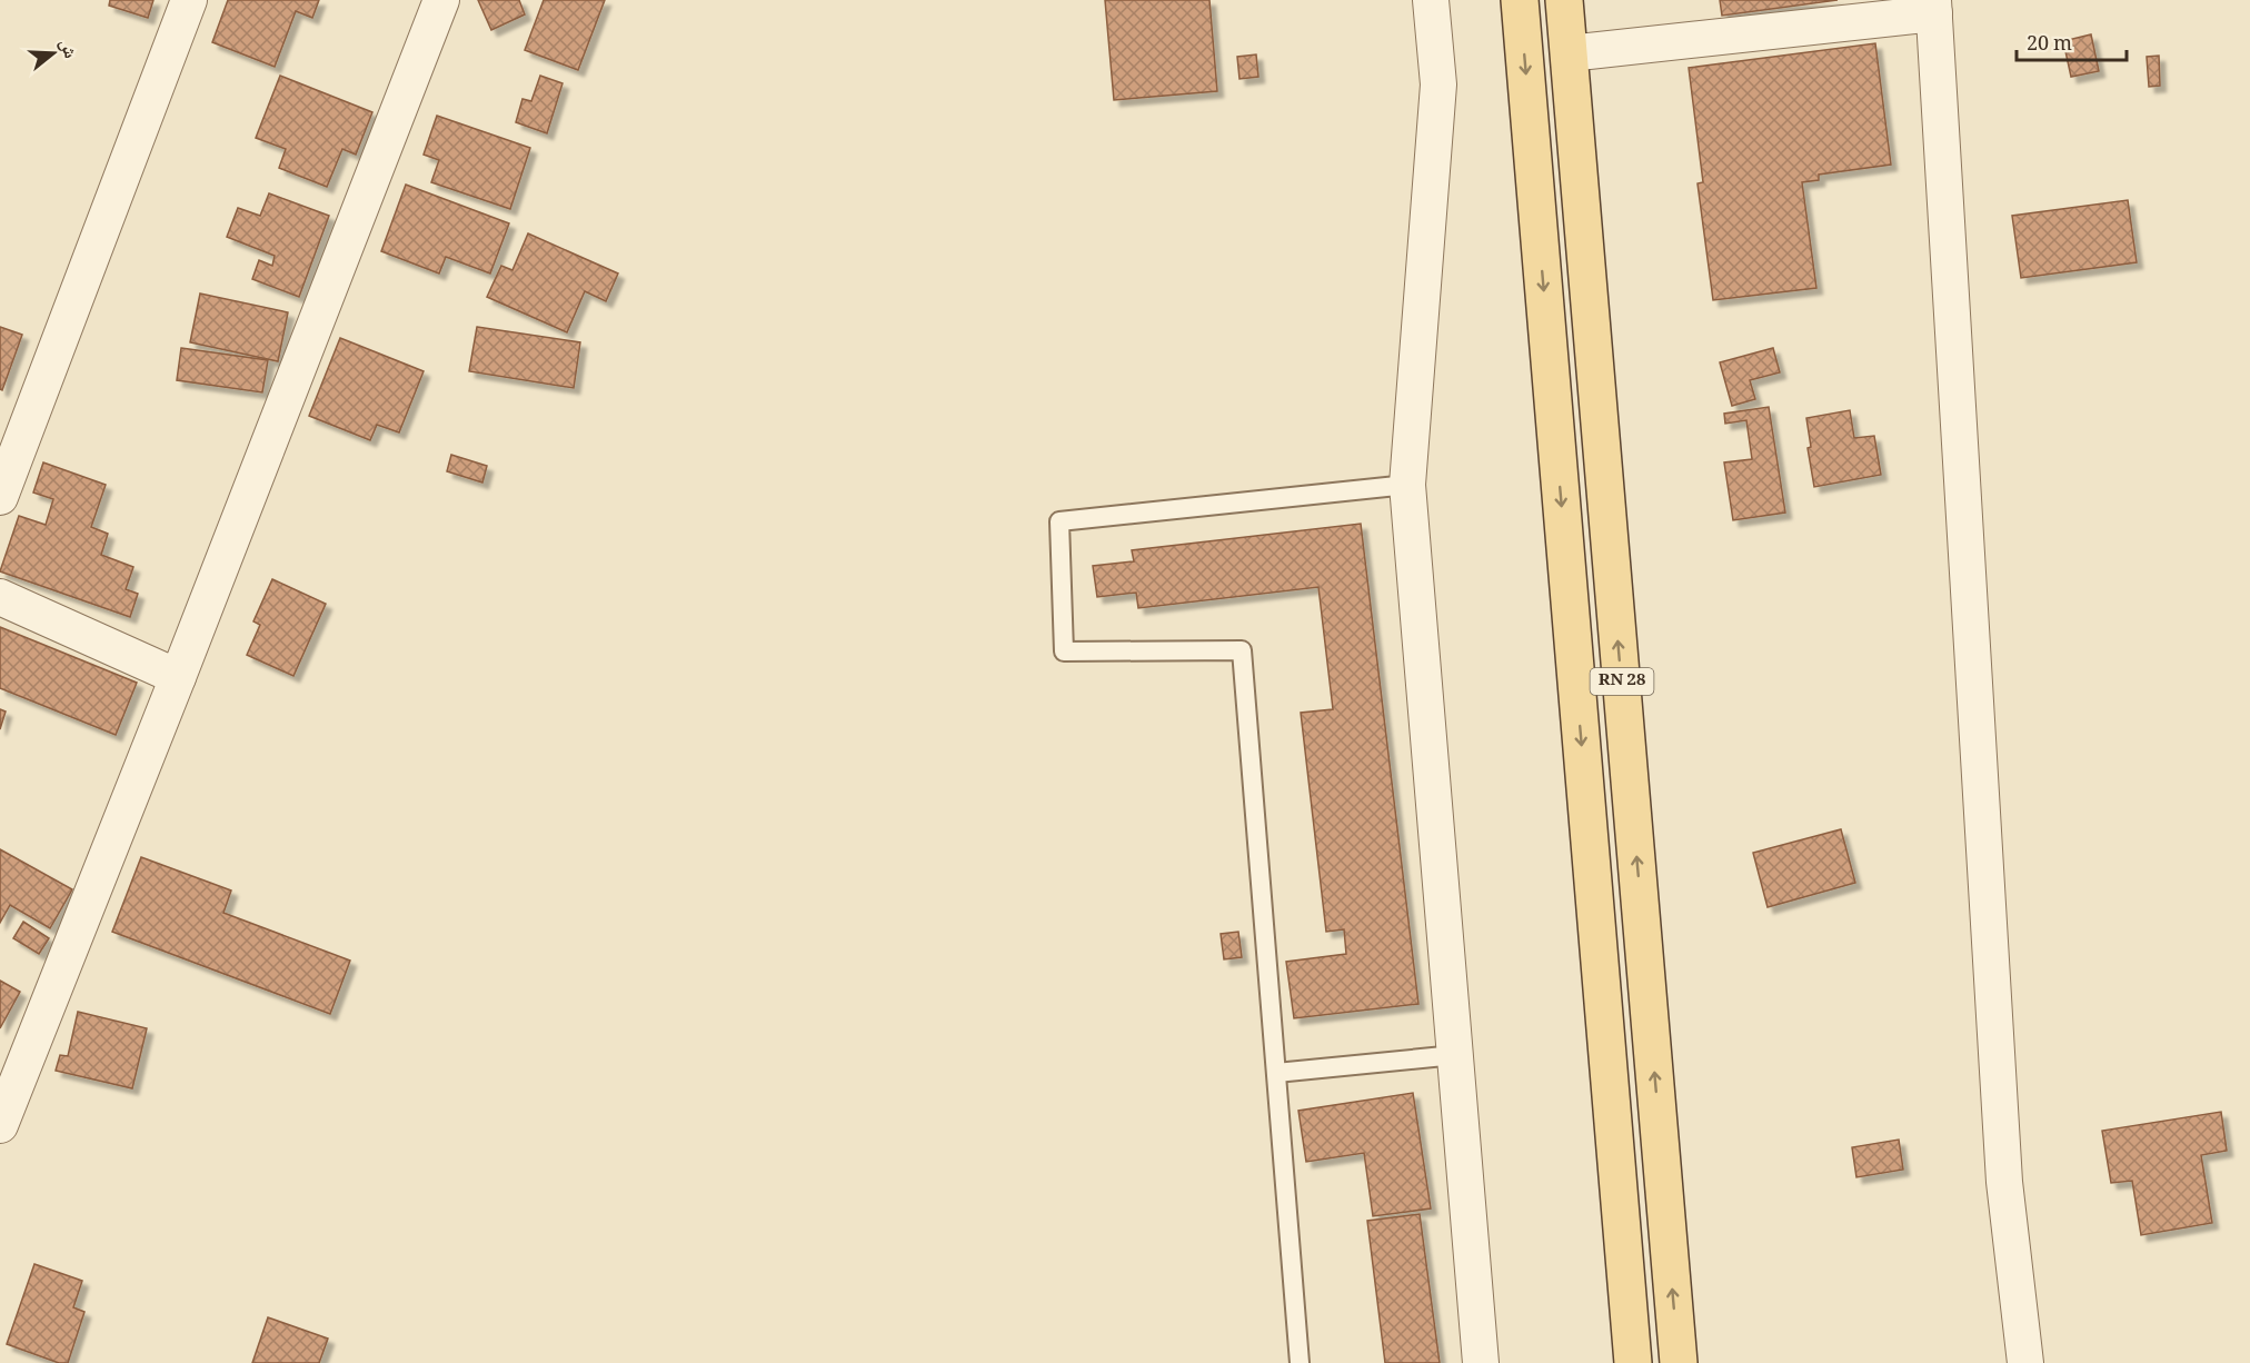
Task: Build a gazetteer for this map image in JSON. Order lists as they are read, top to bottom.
{
  "streets": {
    "main road": ["RN 28"]
  },
  "scale_bar": "20 m",
  "north": "right"
}
